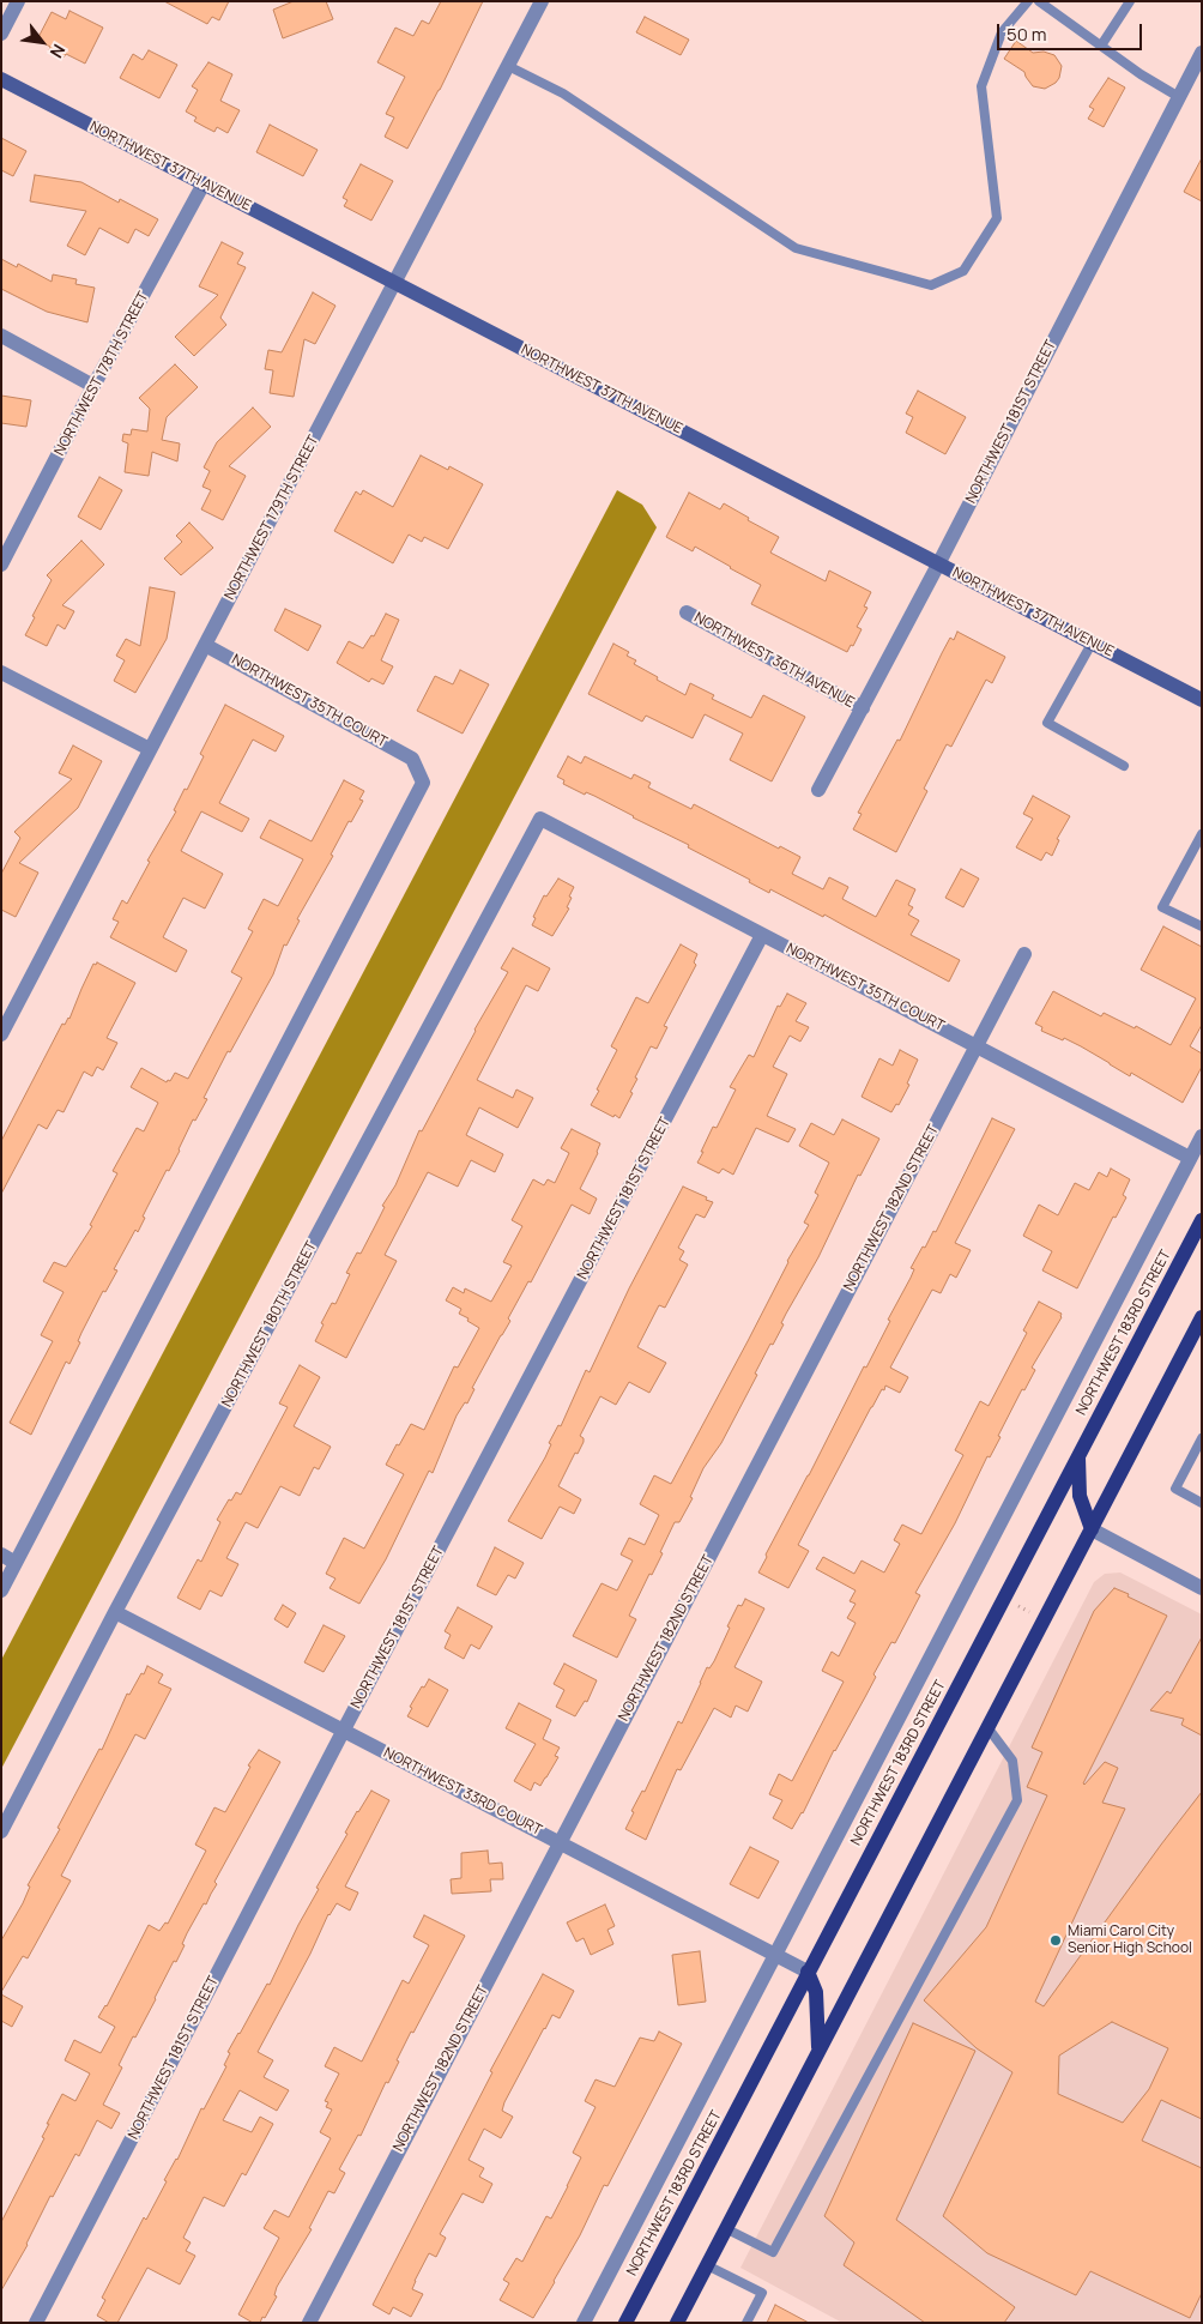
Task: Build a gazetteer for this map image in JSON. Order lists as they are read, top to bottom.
{
  "streets": {
    "main road": ["NORTHWEST 37TH AVENUE", "NORTHWEST 183RD STREET"],
    "street": [
      "NORTHWEST 178TH STREET",
      "NORTHWEST 181ST STREET",
      "NORTHWEST 179TH STREET",
      "NORTHWEST 36TH AVENUE",
      "NORTHWEST 35TH COURT",
      "NORTHWEST 182ND STREET",
      "NORTHWEST 180TH STREET",
      "NORTHWEST 33RD COURT"
    ]
  },
  "crossings": [
    ["NORTHWEST 37TH AVENUE", "NORTHWEST 178TH STREET"],
    ["NORTHWEST 37TH AVENUE", "NORTHWEST 181ST STREET"],
    ["NORTHWEST 37TH AVENUE", "NORTHWEST 179TH STREET"],
    ["NORTHWEST 181ST STREET", "NORTHWEST 36TH AVENUE"],
    ["NORTHWEST 181ST STREET", "NORTHWEST 35TH COURT"],
    ["NORTHWEST 181ST STREET", "NORTHWEST 33RD COURT"],
    ["NORTHWEST 179TH STREET", "NORTHWEST 35TH COURT"],
    ["NORTHWEST 35TH COURT", "NORTHWEST 182ND STREET"],
    ["NORTHWEST 35TH COURT", "NORTHWEST 180TH STREET"],
    ["NORTHWEST 182ND STREET", "NORTHWEST 33RD COURT"],
    ["NORTHWEST 180TH STREET", "NORTHWEST 33RD COURT"],
    ["NORTHWEST 183RD STREET", "NORTHWEST 33RD COURT"]
  ],
  "places": ["Miami Carol City Senior High School"],
  "scale_bar": "50 m",
  "north": "bottom right"
}
